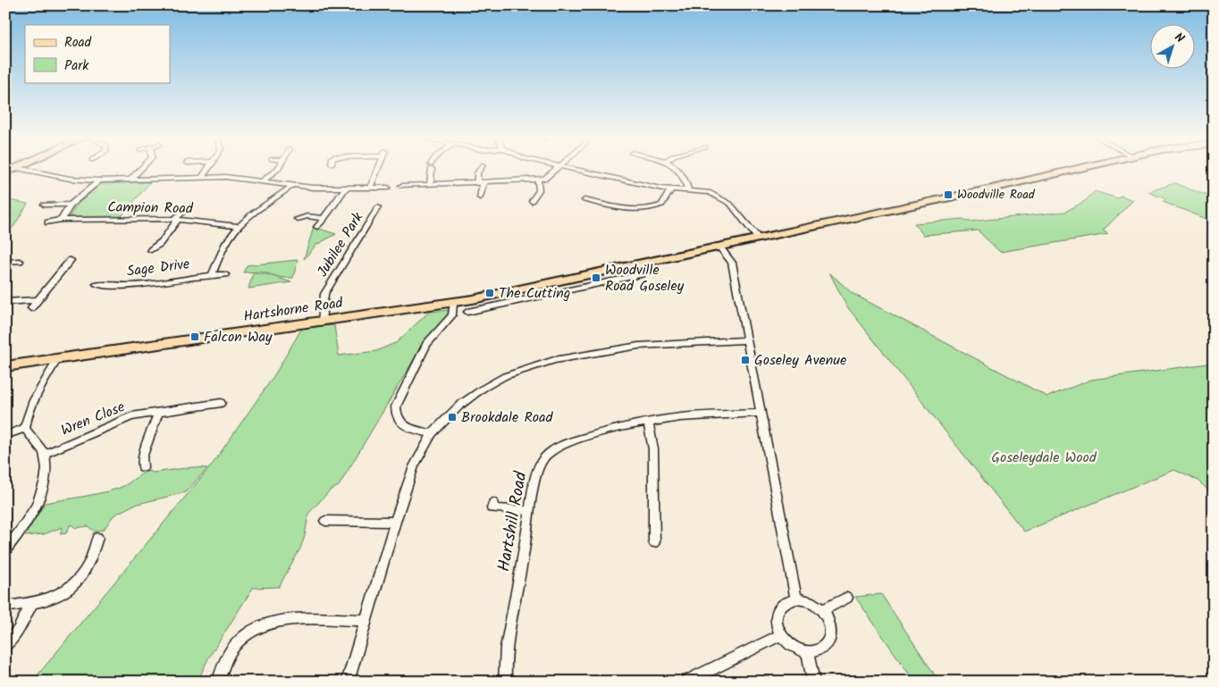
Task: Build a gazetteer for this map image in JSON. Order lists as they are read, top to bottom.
{
  "streets": {
    "main road": ["Hartshorne Road"],
    "street": [
      "Campion Road",
      "Jubilee Park",
      "Sage Drive",
      "Wren Close",
      "Hartshill Road"
    ]
  },
  "crossings": [
    ["Campion Road", "Sage Drive"],
    ["Jubilee Park", "Hartshorne Road"]
  ],
  "parks": ["Goseleydale Wood"],
  "places": {
    "transit": [
      "Woodville Road",
      "Woodville Road Goseley",
      "The Cutting",
      "Falcon Way",
      "Goseley Avenue",
      "Brookdale Road"
    ]
  },
  "legend": ["Road", "Park"],
  "north": "top right"
}
